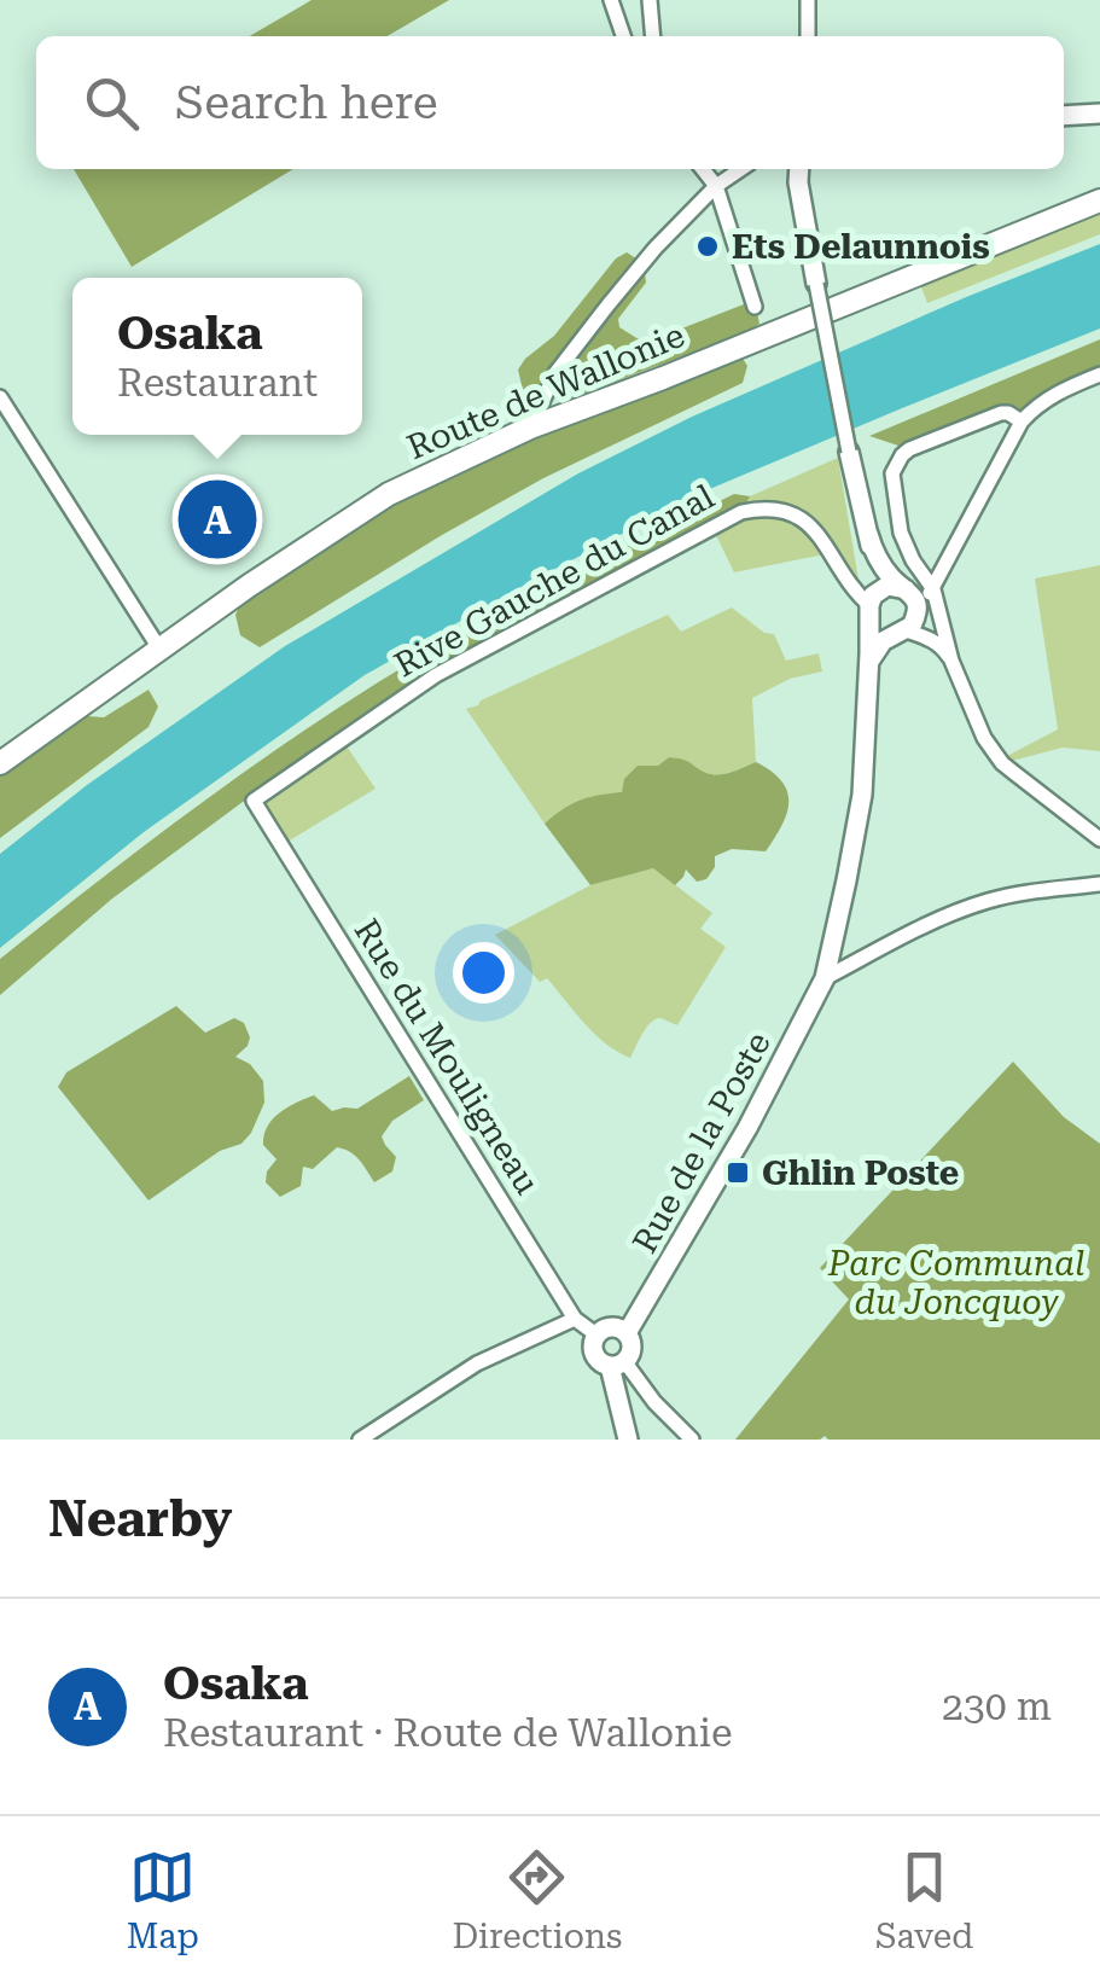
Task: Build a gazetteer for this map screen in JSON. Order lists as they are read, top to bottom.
{
  "streets": {
    "main road": ["Route de Wallonie"],
    "street": ["Rive Gauche du Canal", "Rue du Mouligneau", "Rue de la Poste"]
  },
  "crossings": [
    ["Rive Gauche du Canal", "Rue du Mouligneau"],
    ["Rive Gauche du Canal", "Rue de la Poste"],
    ["Rue du Mouligneau", "Rue de la Poste"]
  ],
  "parks": ["Parc Communal du Joncquoy"],
  "places": {
    "other": ["Ets Delaunnois"],
    "transit": ["Ghlin Poste"]
  },
  "page": {
    "search": "Search here",
    "popup": ["Osaka", "Restaurant"],
    "pins": "A",
    "heading": "Nearby",
    "list": [
      {
        "mark": "A",
        "name": "Osaka",
        "note": "Restaurant · Route de Wallonie",
        "value": "230 m"
      }
    ],
    "nav": ["Map", "Directions", "Saved"]
  }
}
